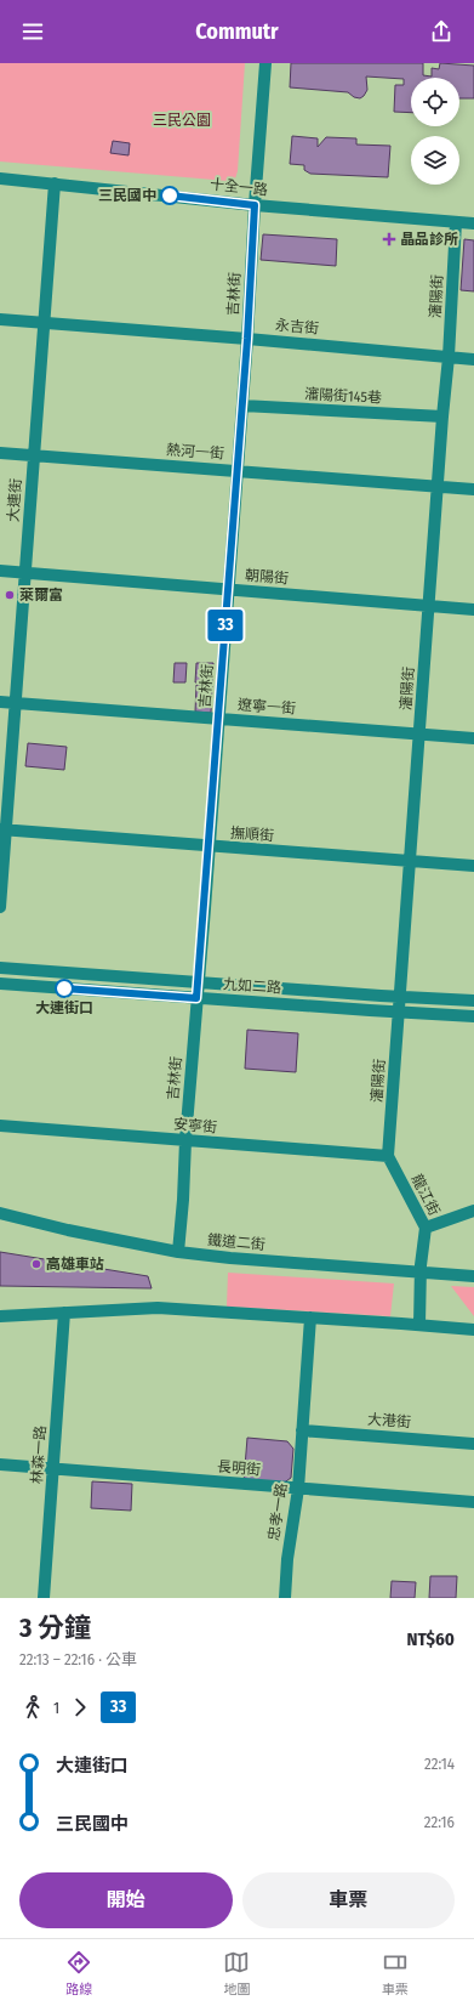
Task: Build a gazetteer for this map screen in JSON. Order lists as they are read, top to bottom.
{
  "streets": {
    "street": [
      "十全一路",
      "吉林街",
      "瀋陽街",
      "永吉街",
      "瀋陽街145巷",
      "熱河一街",
      "大連街",
      "朝陽街",
      "遼寧一街",
      "撫順街",
      "九如二路",
      "安寧街",
      "龍江街",
      "鐵道二街",
      "大港街",
      "林森一路",
      "長明街",
      "忠孝一路"
    ]
  },
  "crossings": [
    ["十全一路", "吉林街"],
    ["十全一路", "瀋陽街"],
    ["十全一路", "大連街"],
    ["吉林街", "永吉街"],
    ["吉林街", "瀋陽街145巷"],
    ["吉林街", "熱河一街"],
    ["吉林街", "朝陽街"],
    ["吉林街", "遼寧一街"],
    ["吉林街", "撫順街"],
    ["吉林街", "九如二路"],
    ["吉林街", "安寧街"],
    ["吉林街", "鐵道二街"],
    ["瀋陽街", "永吉街"],
    ["瀋陽街", "瀋陽街145巷"],
    ["瀋陽街", "熱河一街"],
    ["瀋陽街", "朝陽街"],
    ["瀋陽街", "遼寧一街"],
    ["瀋陽街", "撫順街"],
    ["瀋陽街", "九如二路"],
    ["瀋陽街", "安寧街"],
    ["瀋陽街", "龍江街"],
    ["永吉街", "大連街"],
    ["熱河一街", "大連街"],
    ["大連街", "朝陽街"],
    ["大連街", "遼寧一街"],
    ["大連街", "撫順街"],
    ["安寧街", "龍江街"],
    ["大港街", "忠孝一路"],
    ["林森一路", "長明街"],
    ["長明街", "忠孝一路"]
  ],
  "parks": ["三民公園"],
  "places": {
    "other": [
      "三民國中",
      "萊爾富",
      "大連街口",
      "高雄車站"
    ],
    "health": ["晶品診所"]
  },
  "lines": ["bus line 33"],
  "page": {
    "header": "Commutr",
    "on_map": "33",
    "heading": ["3 分鐘", "22:13 – 22:16 · 公車", "NT$60"],
    "legs": ["1", "33"],
    "list": [
      {
        "name": "大連街口",
        "value": "22:14"
      },
      {
        "name": "三民國中",
        "value": "22:16"
      }
    ],
    "buttons": ["開始", "車票"],
    "tabs": ["路線", "地圖", "車票"]
  }
}
